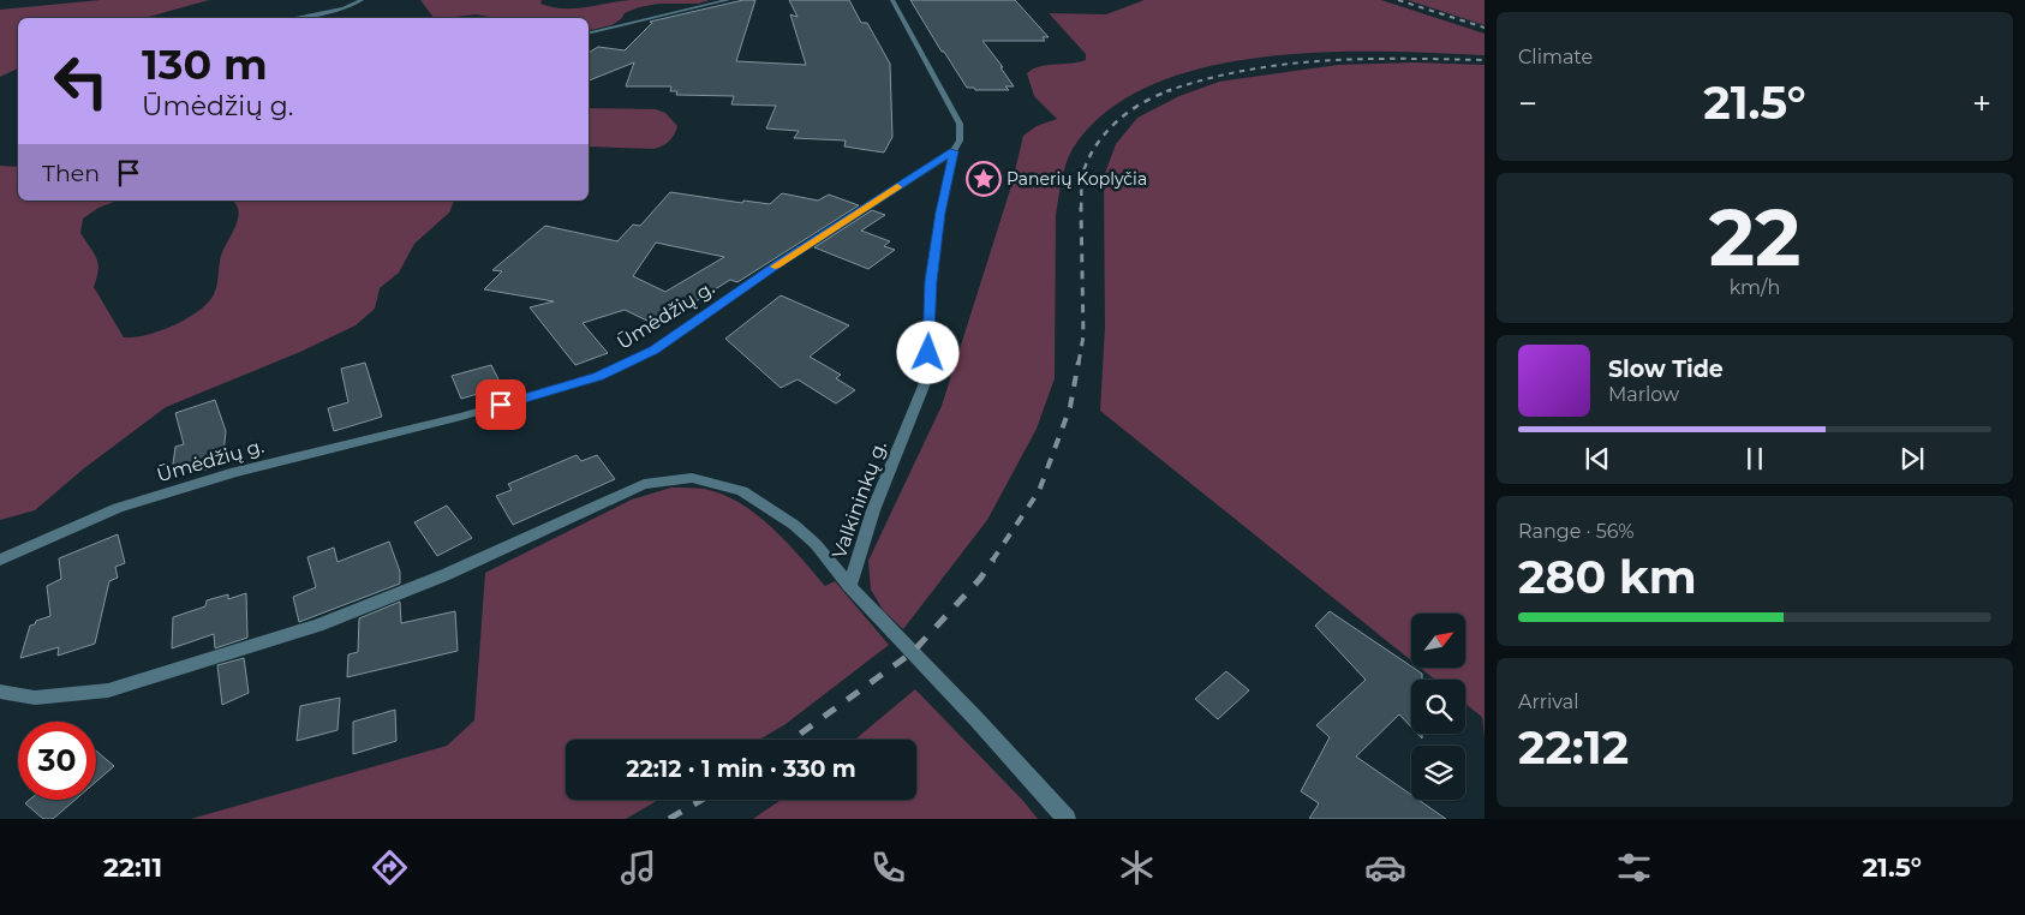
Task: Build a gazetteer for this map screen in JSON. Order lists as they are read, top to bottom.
{
  "streets": {
    "street": ["Ūmėdžių g.", "Valkininkų g."]
  },
  "crossings": [
    ["Ūmėdžių g.", "Valkininkų g."]
  ],
  "places": {
    "place": ["Panerių Koplyčia"]
  },
  "north": "top right",
  "page": {
    "tile": [
      "Climate",
      ["22", "km/h"],
      ["Range · 56%", "280 km"],
      ["Arrival", "22:12"]
    ],
    "turn": ["130 m", "Ūmėdžių g."],
    "heat": ["−", "21.5°", "+"],
    "then": "Then",
    "song": ["Slow Tide", "Marlow"],
    "limit": "30",
    "trip": "22:12 · 1 min · 330 m",
    "tabs": ["22:11", "21.5°"]
  }
}
